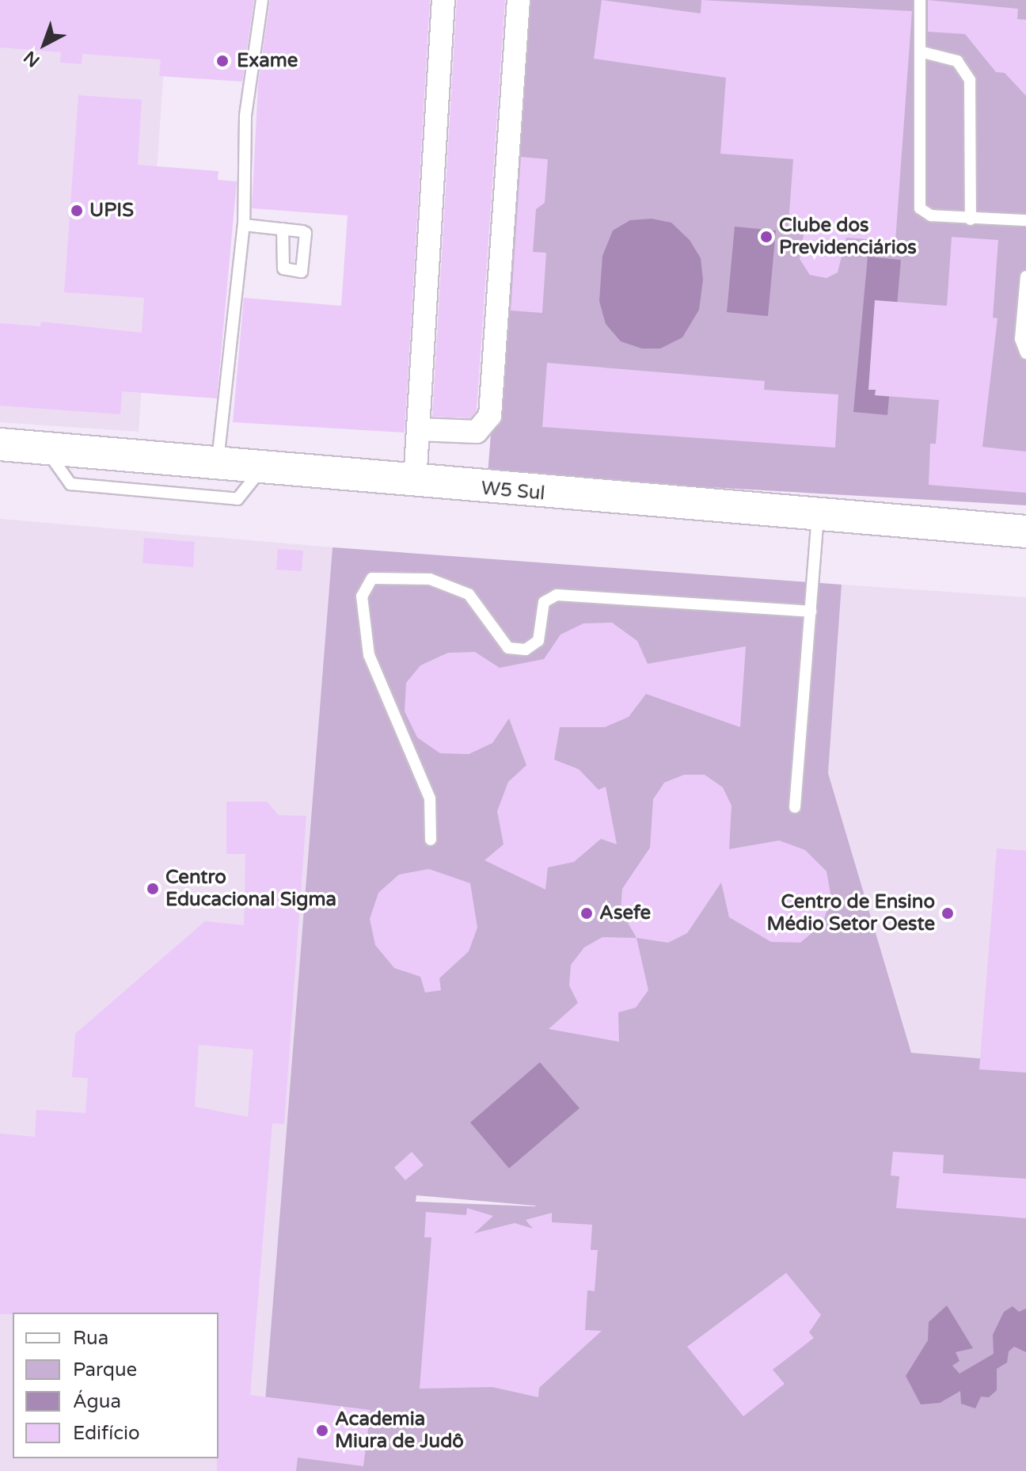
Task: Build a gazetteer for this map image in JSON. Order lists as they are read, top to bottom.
{
  "streets": {
    "main road": ["W5 Sul"]
  },
  "places": [
    "Exame",
    "UPIS",
    "Clube dos Previdenciários",
    "Centro Educacional Sigma",
    "Asefe",
    "Centro de Ensino Médio Setor Oeste",
    "Academia Miura de Judô"
  ],
  "legend": [
    "Rua",
    "Parque",
    "Água",
    "Edifício"
  ],
  "north": "bottom left"
}
